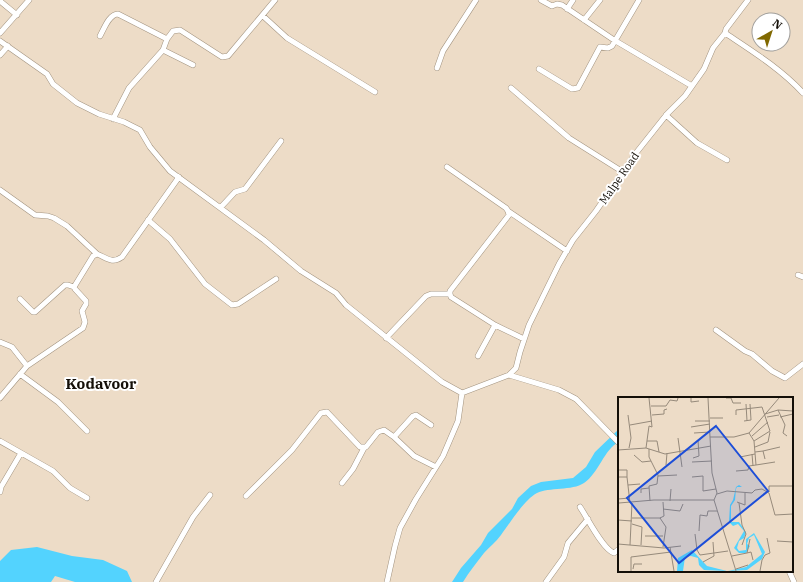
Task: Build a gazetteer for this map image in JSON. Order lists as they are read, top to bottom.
{
  "streets": {
    "street": ["Malpe Road"]
  },
  "districts": ["Kodavoor"],
  "north": "top right"
}
